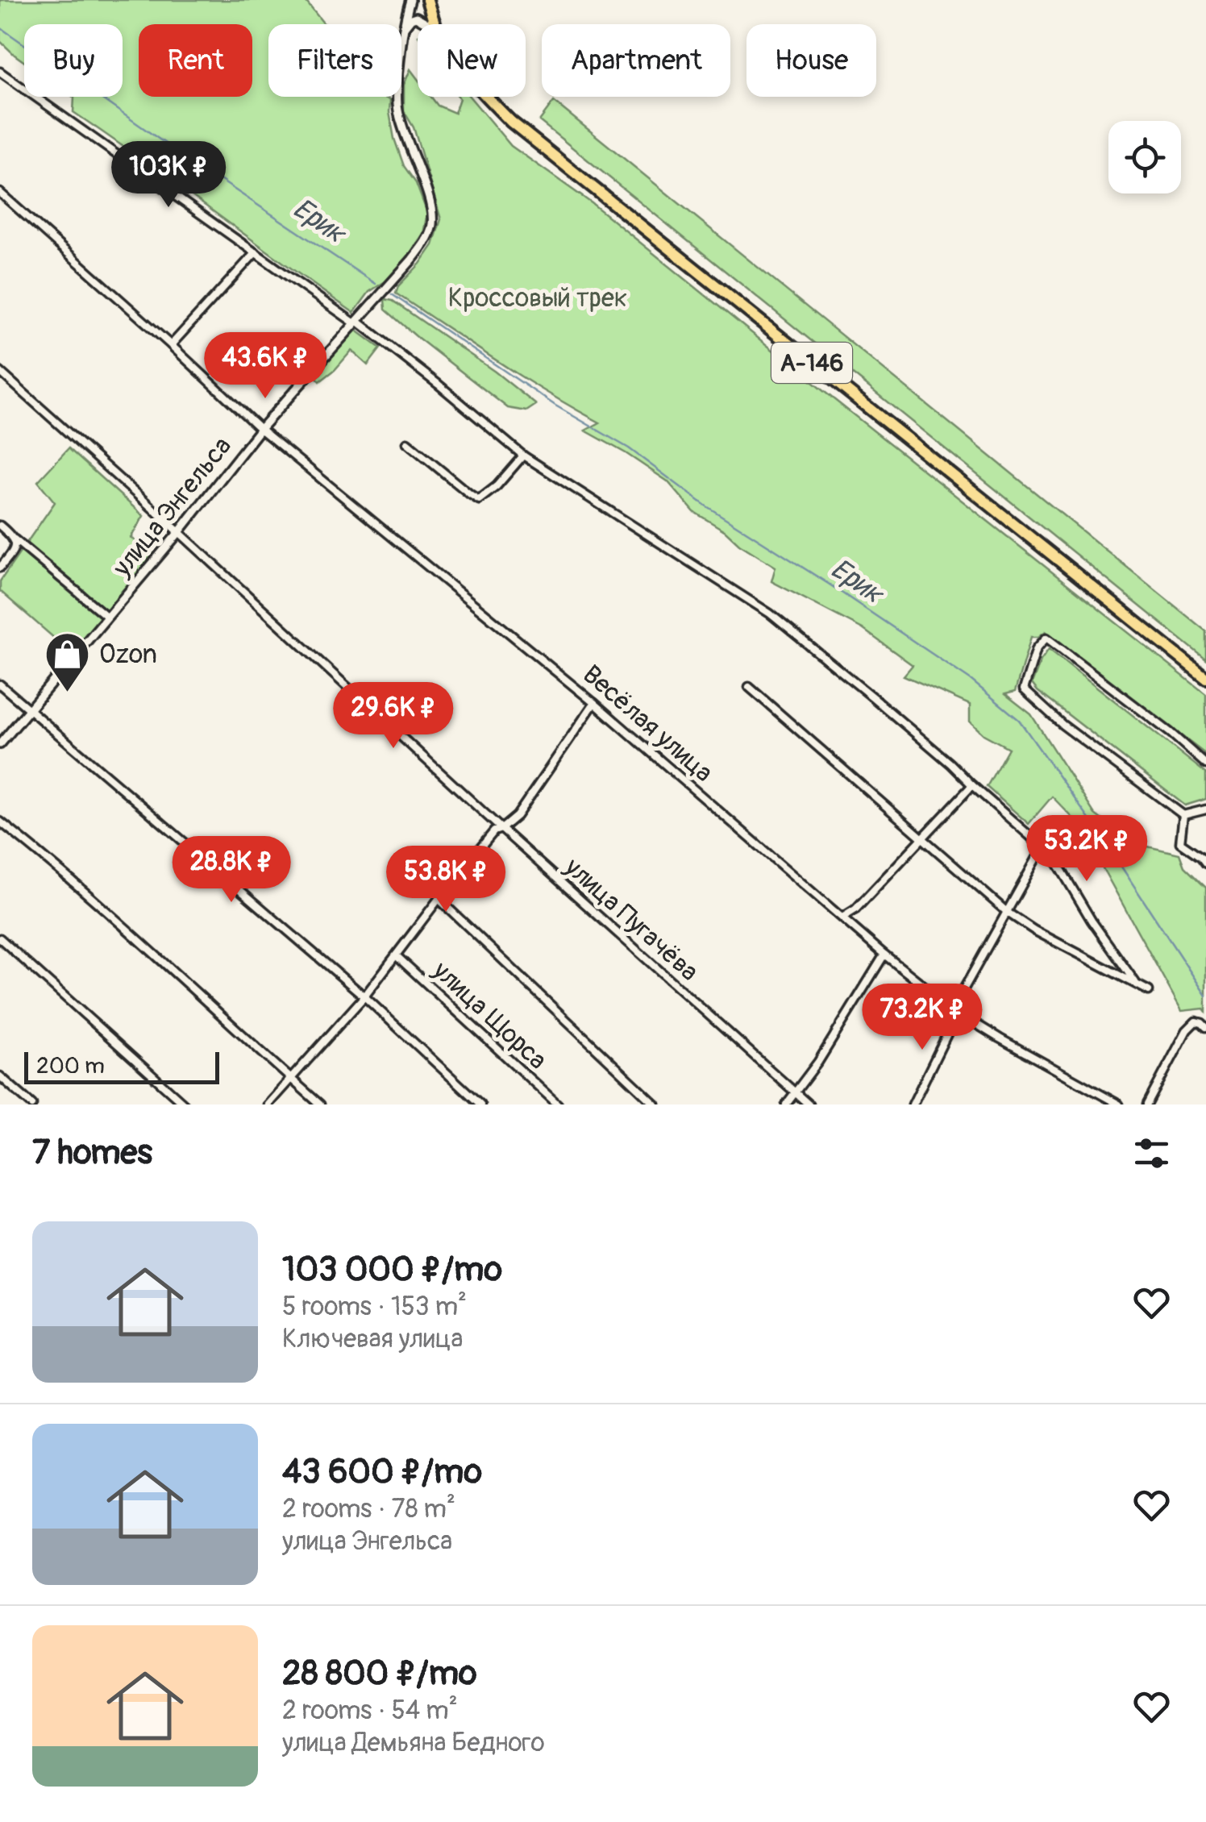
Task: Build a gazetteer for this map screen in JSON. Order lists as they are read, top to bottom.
{
  "streets": {
    "highway": ["А-146"],
    "street": [
      "улица Энгельса",
      "Весёлая улица",
      "улица Пугачёва",
      "улица Щорса"
    ]
  },
  "crossings": [
    ["улица Энгельса", "Весёлая улица"],
    ["улица Энгельса", "улица Пугачёва"]
  ],
  "water": ["Ерик"],
  "parks": ["Кроссовый трек"],
  "places": {
    "shop": ["Ozon"]
  },
  "scale_bar": "200 m",
  "page": {
    "chip": [
      "Buy",
      "Rent",
      "Filters",
      "New",
      "Apartment",
      "House"
    ],
    "price": [
      "103K ₽",
      "43.6K ₽",
      "29.6K ₽",
      "53.2K ₽",
      "28.8K ₽",
      "53.8K ₽",
      "73.2K ₽"
    ],
    "scale": "200 m",
    "heading": "7 homes",
    "list": [
      {
        "name": "103 000 ₽/mo",
        "note": "5 rooms · 153 m² · Ключевая улица"
      },
      {
        "name": "43 600 ₽/mo",
        "note": "2 rooms · 78 m² · улица Энгельса"
      },
      {
        "name": "28 800 ₽/mo",
        "note": "2 rooms · 54 m² · улица Демьяна Бедного"
      }
    ]
  }
}
